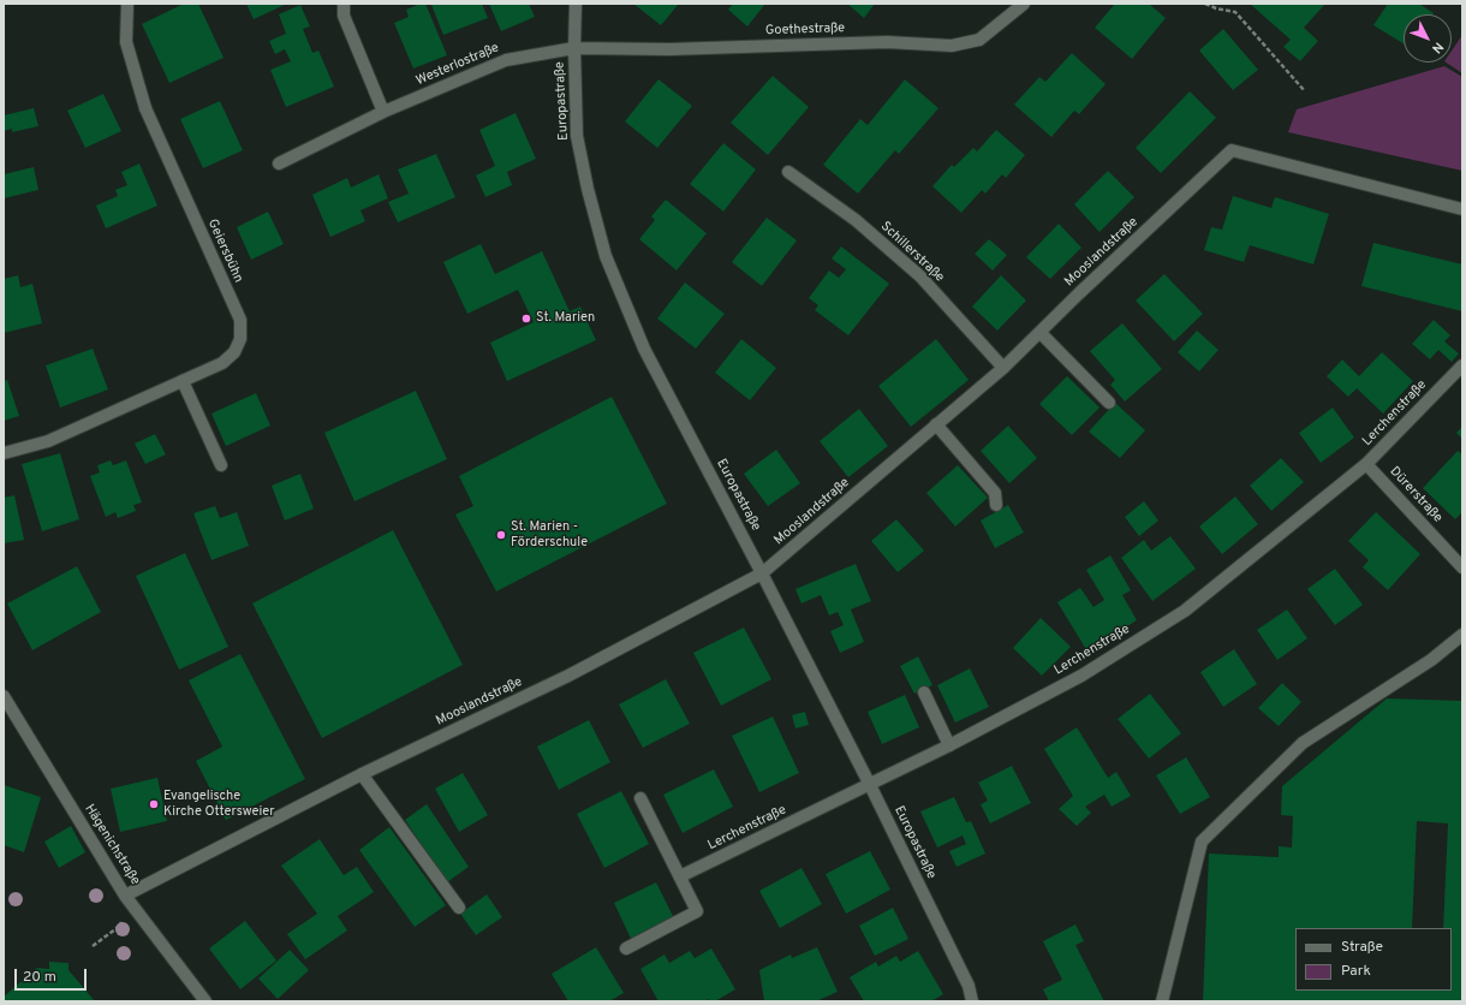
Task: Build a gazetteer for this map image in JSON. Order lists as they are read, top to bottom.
{
  "streets": {
    "street": [
      "Goethestraße",
      "Westerlostraße",
      "Europastraße",
      "Geiersbühn",
      "Schillerstraße",
      "Mooslandstraße",
      "Lerchenstraße",
      "Dürerstraße",
      "Hägenichstraße"
    ]
  },
  "crossings": [
    ["Goethestraße", "Westerlostraße"],
    ["Goethestraße", "Europastraße"],
    ["Westerlostraße", "Europastraße"],
    ["Europastraße", "Mooslandstraße"],
    ["Europastraße", "Lerchenstraße"],
    ["Schillerstraße", "Mooslandstraße"],
    ["Mooslandstraße", "Hägenichstraße"],
    ["Lerchenstraße", "Dürerstraße"]
  ],
  "places": ["St. Marien", "St. Marien - Förderschule", "Evangelische Kirche Ottersweier"],
  "legend": ["Straße", "Park"],
  "scale_bar": "20 m",
  "north": "bottom right"
}
